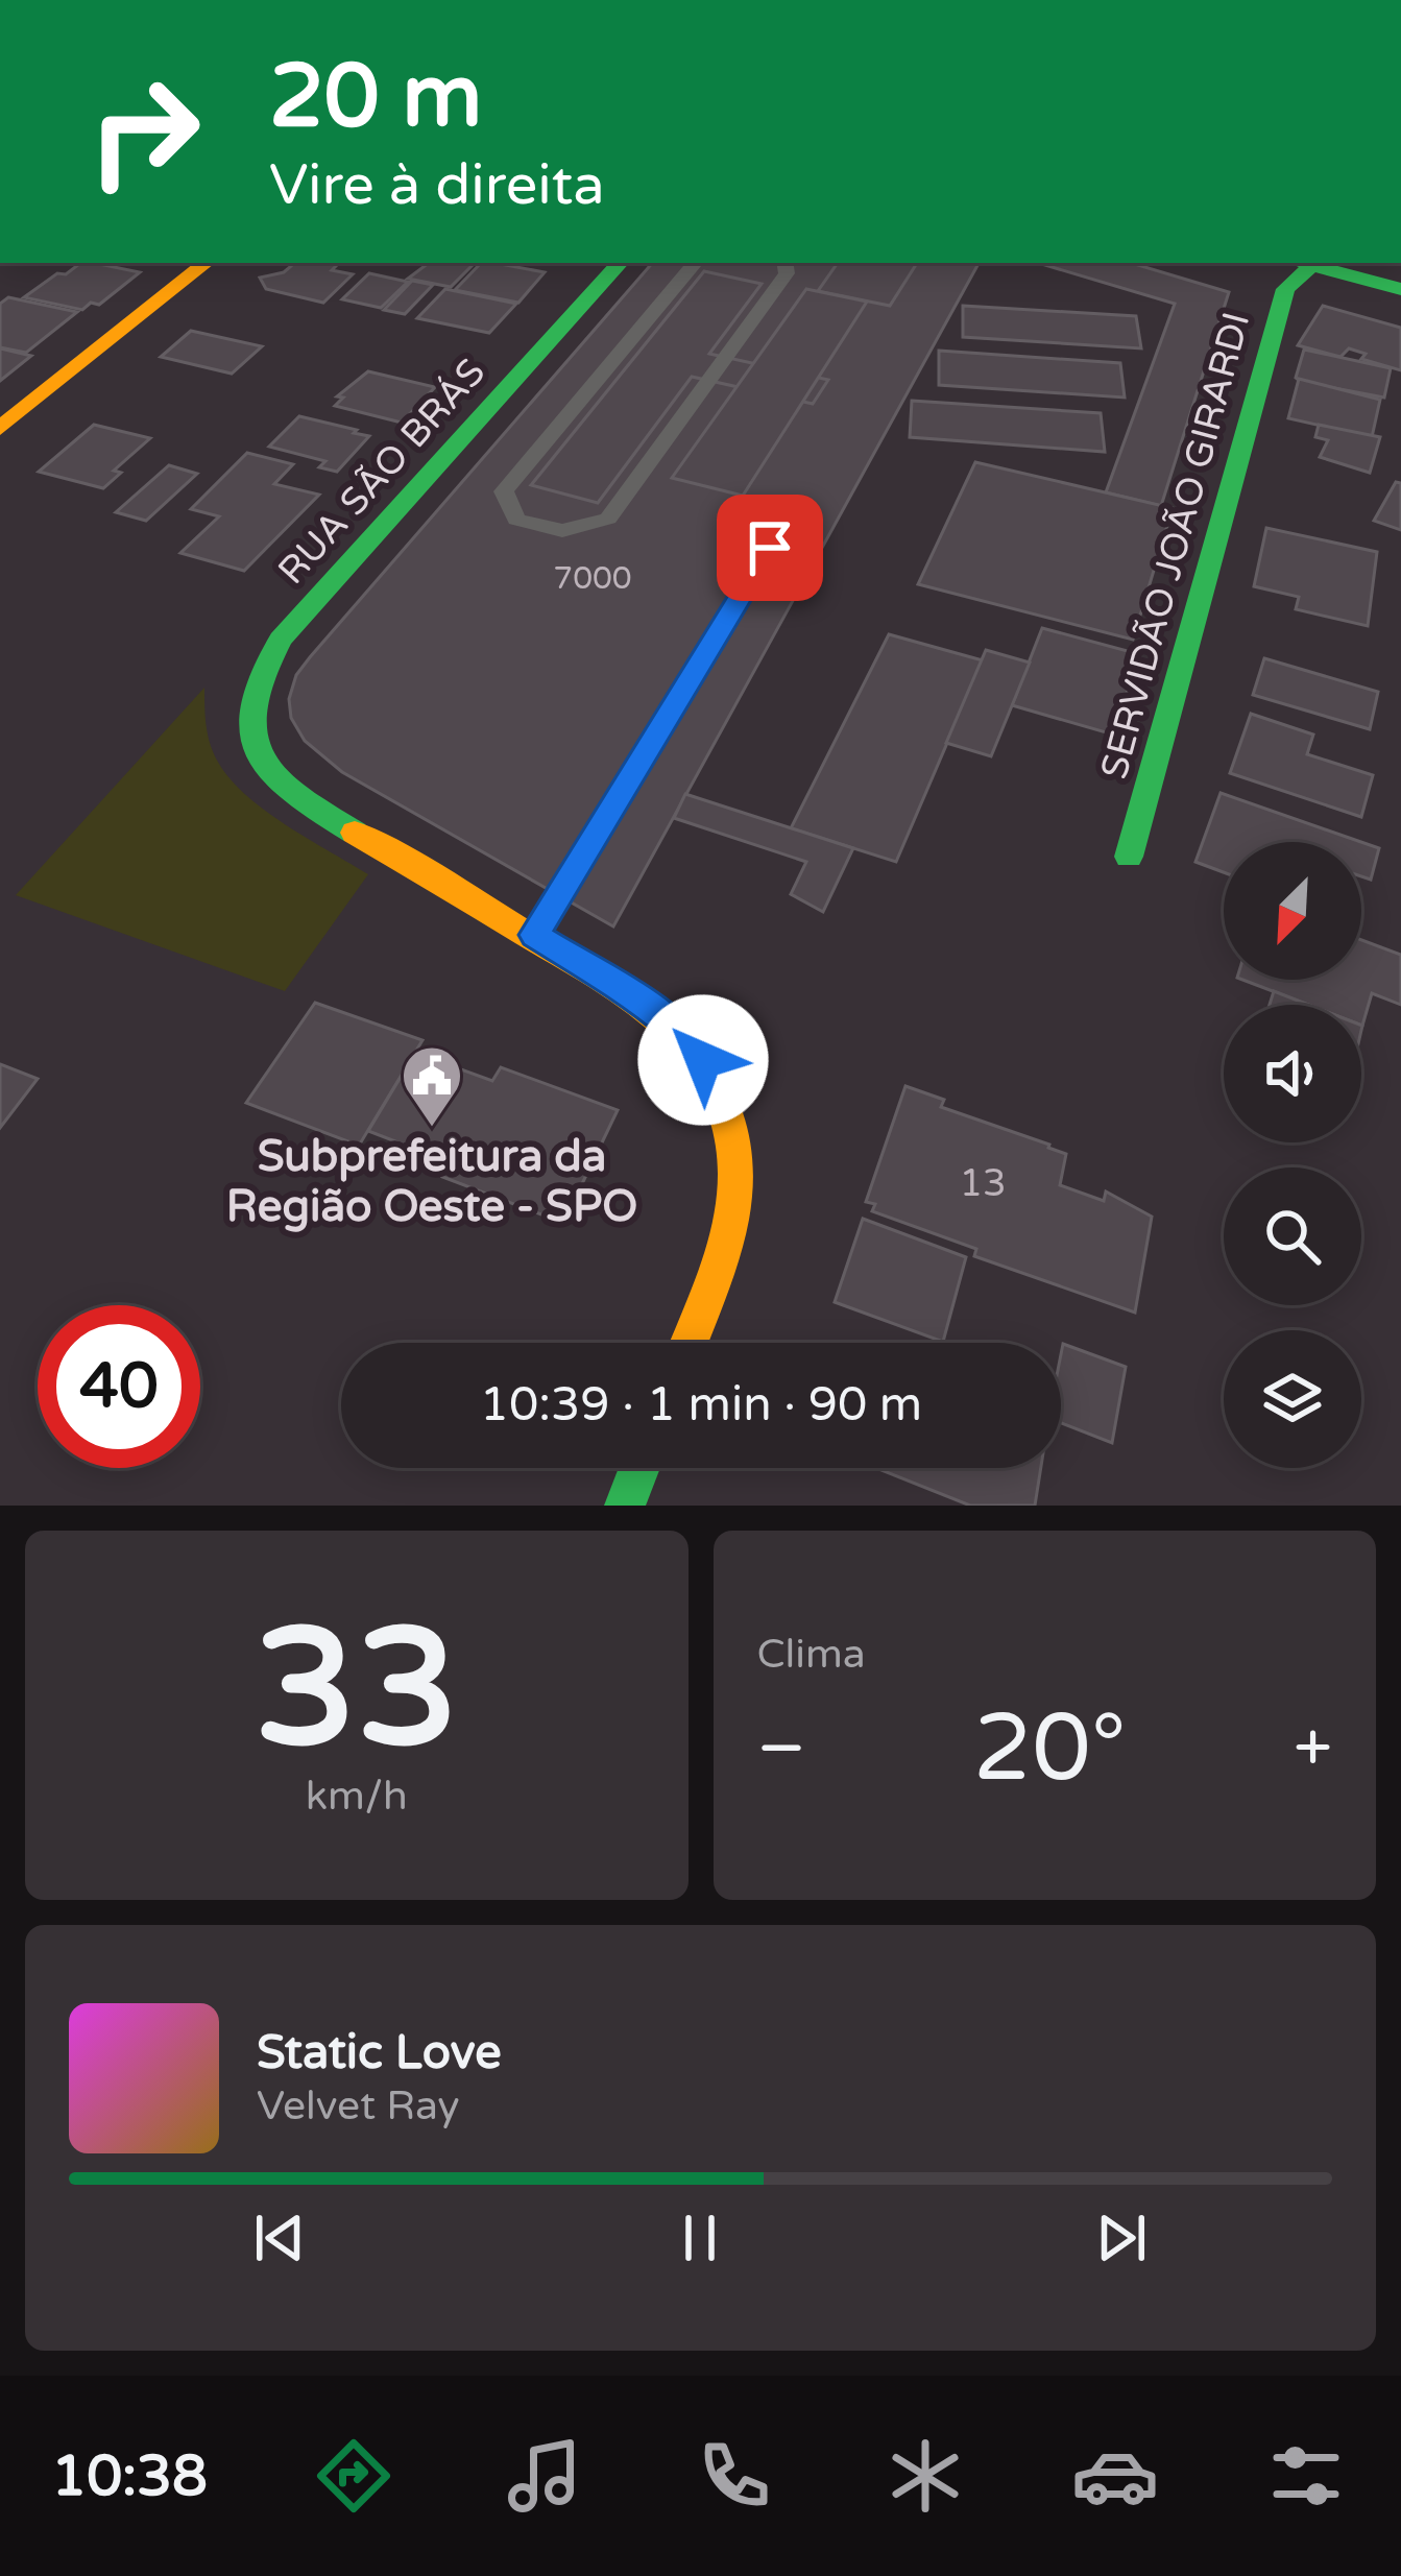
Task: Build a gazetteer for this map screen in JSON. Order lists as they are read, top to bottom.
{
  "streets": {
    "street": ["RUA SÃO BRÁS", "SERVIDÃO JOÃO GIRARDI"]
  },
  "places": {
    "public building": ["Subprefeitura da Região Oeste - SPO"]
  },
  "house_numbers": ["7000", "13"],
  "north": "bottom left",
  "page": {
    "turn": ["20 m", "Vire à direita"],
    "limit": "40",
    "trip": "10:39 · 1 min · 90 m",
    "tile": [
      ["33", "km/h"],
      "Clima"
    ],
    "heat": ["−", "20°", "+"],
    "song": ["Static Love", "Velvet Ray"],
    "tabs": "10:38"
  }
}
